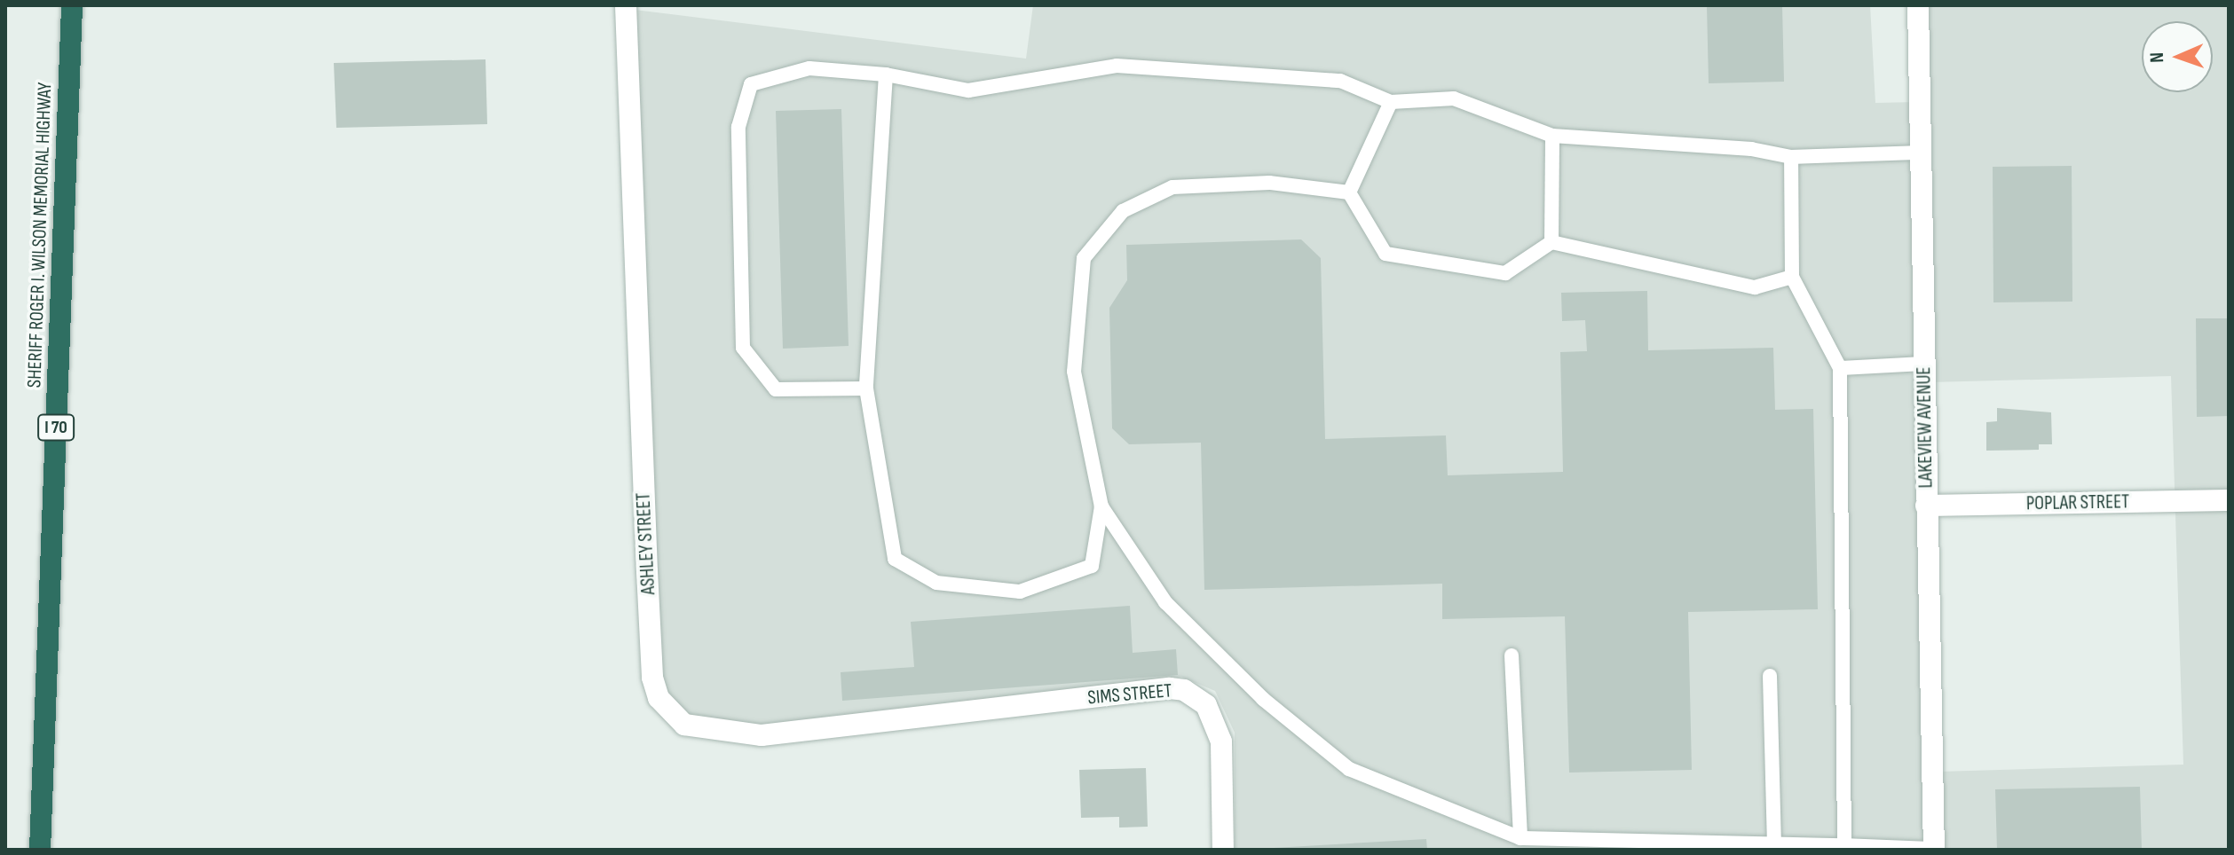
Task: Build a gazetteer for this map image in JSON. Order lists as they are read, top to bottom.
{
  "streets": {
    "highway": ["SHERIFF ROGER I. WILSON MEMORIAL HIGHWAY", "I 70"],
    "street": [
      "LAKEVIEW AVENUE",
      "POPLAR STREET",
      "ASHLEY STREET",
      "SIMS STREET"
    ]
  },
  "crossings": [
    ["LAKEVIEW AVENUE", "POPLAR STREET"],
    ["ASHLEY STREET", "SIMS STREET"]
  ],
  "north": "left"
}
